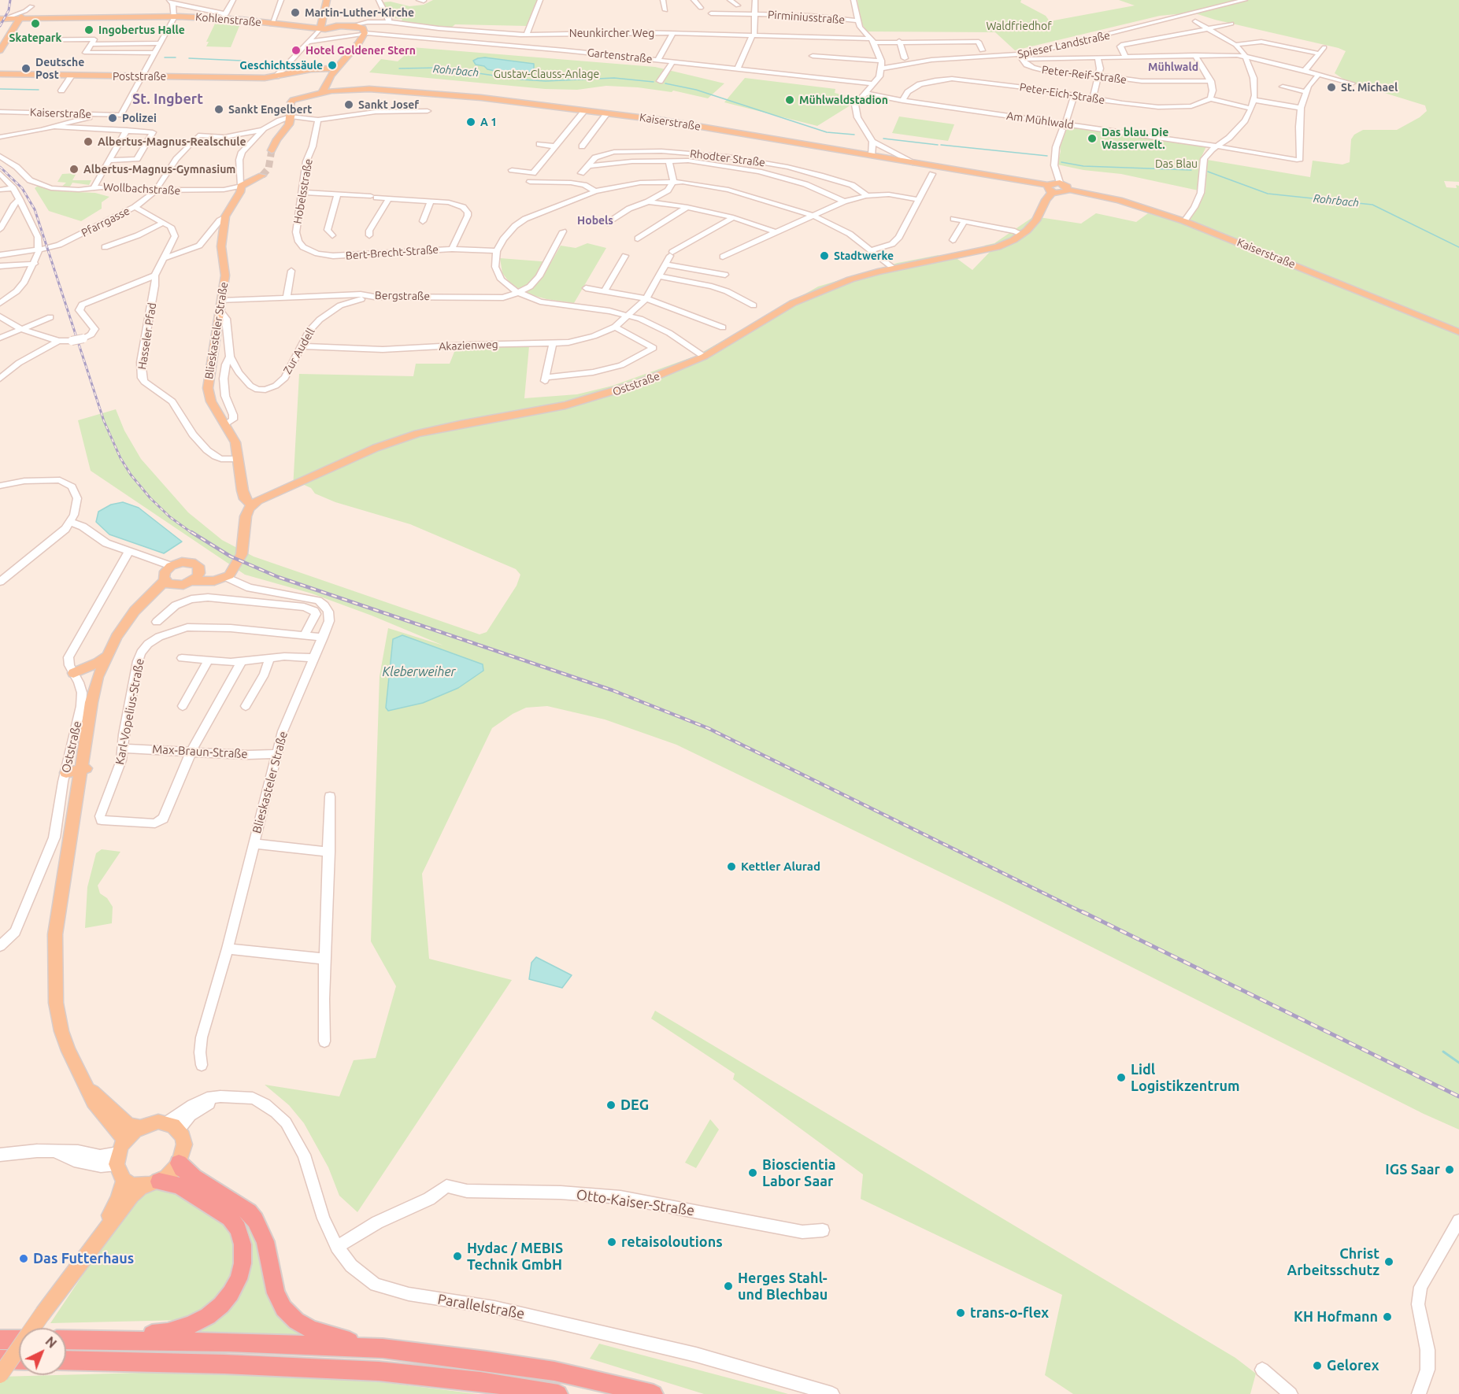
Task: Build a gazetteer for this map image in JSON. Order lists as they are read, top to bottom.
{
  "streets": {
    "main road": [
      "Kohlenstraße",
      "Poststraße",
      "Kaiserstraße",
      "Wollbachstraße",
      "Blieskasteler Straße",
      "Oststraße"
    ],
    "street": [
      "Pirminiusstraße",
      "Neunkircher Weg",
      "Spieser Landstraße",
      "Gartenstraße",
      "Peter-Reif-Straße",
      "Peter-Eich-Straße",
      "Am Mühlwald",
      "Rhodter Straße",
      "Hobelsstraße",
      "Pfarrgasse",
      "Bert-Brecht-Straße",
      "Bergstraße",
      "Hasseler Pfad",
      "Akazienweg",
      "Zur Audell",
      "Karl-Vopelius-Straße",
      "Max-Braun-Straße",
      "Otto-Kaiser-Straße",
      "Parallelstraße"
    ]
  },
  "crossings": [
    ["Spieser Landstraße", "Peter-Reif-Straße"],
    ["Poststraße", "Kaiserstraße"],
    ["Peter-Eich-Straße", "Am Mühlwald"],
    ["Kaiserstraße", "Oststraße"],
    ["Wollbachstraße", "Pfarrgasse"],
    ["Wollbachstraße", "Blieskasteler Straße"],
    ["Hobelsstraße", "Bert-Brecht-Straße"],
    ["Bergstraße", "Blieskasteler Straße"],
    ["Bergstraße", "Zur Audell"],
    ["Blieskasteler Straße", "Hasseler Pfad"],
    ["Blieskasteler Straße", "Zur Audell"],
    ["Blieskasteler Straße", "Oststraße"],
    ["Blieskasteler Straße", "Karl-Vopelius-Straße"],
    ["Blieskasteler Straße", "Max-Braun-Straße"],
    ["Akazienweg", "Zur Audell"],
    ["Oststraße", "Parallelstraße"],
    ["Karl-Vopelius-Straße", "Max-Braun-Straße"],
    ["Otto-Kaiser-Straße", "Parallelstraße"]
  ],
  "districts": ["Mühlwald", "St. Ingbert", "Hobels"],
  "water": ["Rohrbach", "Kleberweiher"],
  "parks": ["Waldfriedhof", "Gustav-Clauss-Anlage", "Das Blau"],
  "places": [
    "Martin-Luther-Kirche",
    "Skatepark",
    "Ingobertus Halle",
    "Hotel Goldener Stern",
    "Geschichtssäule",
    "Deutsche Post",
    "St. Michael",
    "Mühlwaldstadion",
    "Sankt Josef",
    "Sankt Engelbert",
    "Polizei",
    "A 1",
    "Das blau. Die Wasserwelt.",
    "Albertus-Magnus-Realschule",
    "Albertus-Magnus-Gymnasium",
    "Stadtwerke",
    "Kettler Alurad",
    "Lidl Logistikzentrum",
    "DEG",
    "IGS Saar",
    "Bioscientia Labor Saar",
    "retaisoloutions",
    "Hydac / MEBIS Technik GmbH",
    "Das Futterhaus",
    "Christ Arbeitsschutz",
    "Herges Stahl- und Blechbau",
    "trans-o-flex",
    "KH Hofmann",
    "Gelorex"
  ],
  "north": "top right"
}
